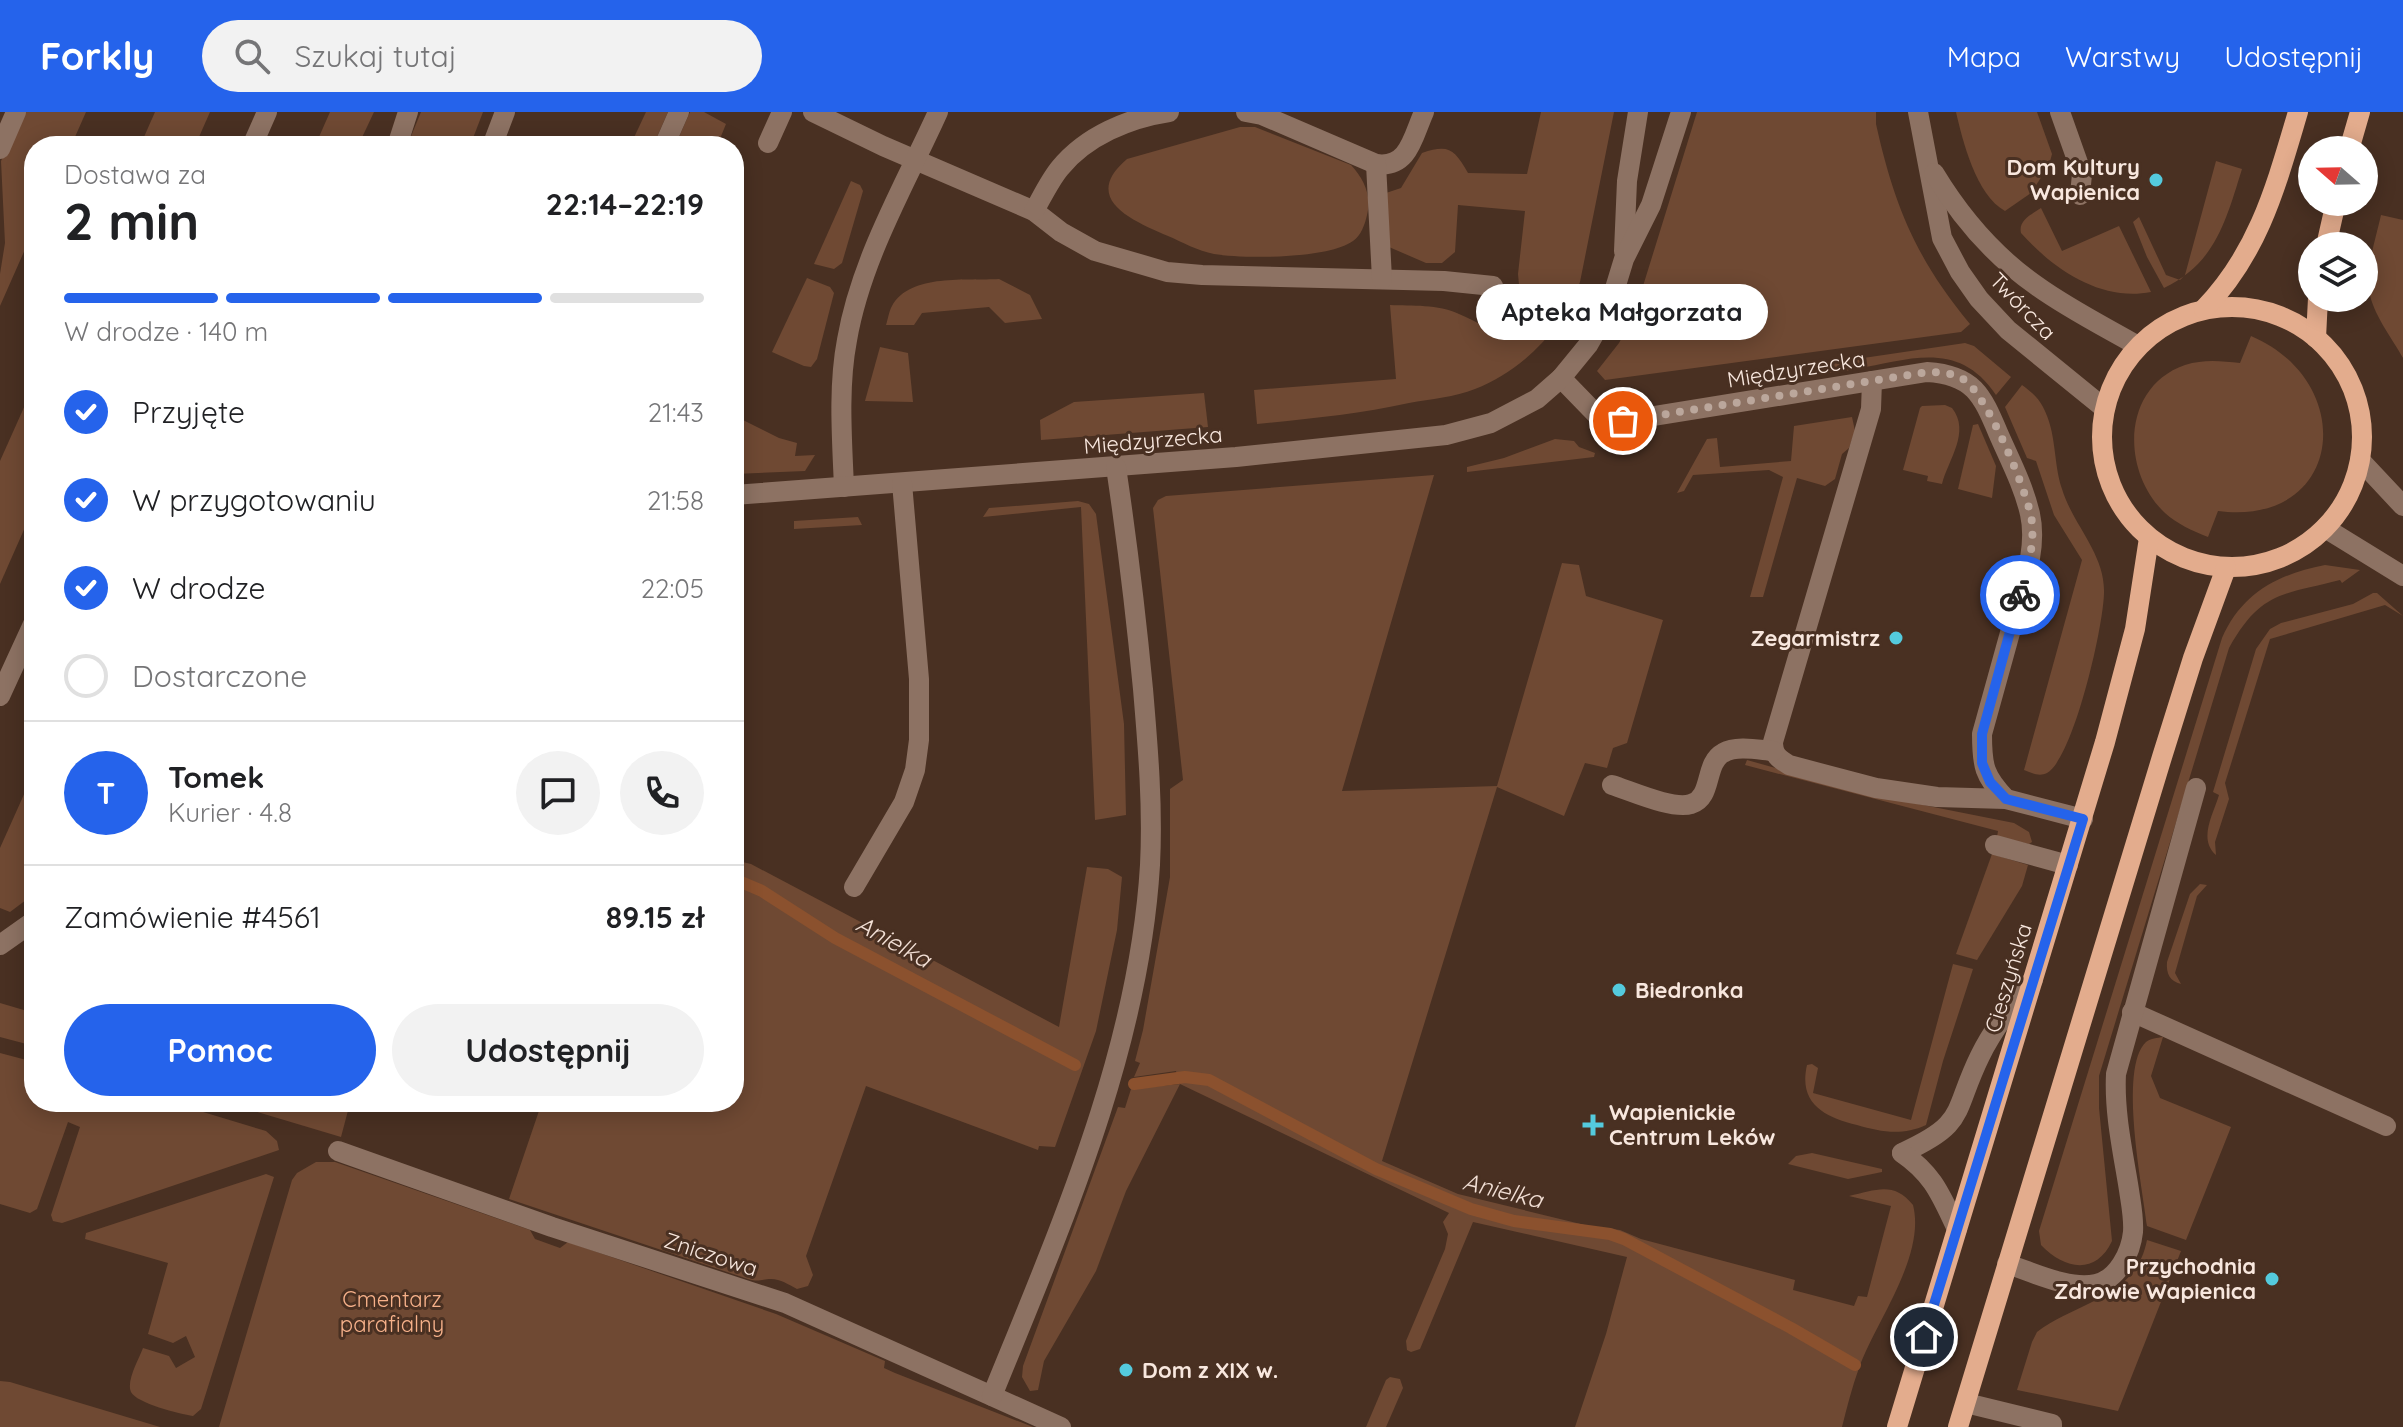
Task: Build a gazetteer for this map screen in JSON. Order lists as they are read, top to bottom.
{
  "streets": {
    "main road": ["Cieszyńska"],
    "street": ["Twórcza", "Międzyrzecka", "Zniczowa"]
  },
  "crossings": [
    ["Twórcza", "Cieszyńska"]
  ],
  "water": ["Anielka"],
  "parks": ["Cmentarz parafialny"],
  "places": {
    "other": [
      "Dom Kultury Wapienica",
      "Apteka Małgorzata",
      "Zegarmistrz",
      "Biedronka",
      "Przychodnia Zdrowie Wapienica",
      "Dom z XIX w."
    ],
    "health": ["Wapienickie Centrum Leków"]
  },
  "north": "left",
  "page": {
    "header": "Forkly",
    "search": "Szukaj tutaj",
    "nav": ["Mapa", "Warstwy", "Udostępnij"],
    "heading": ["2 min", "Dostawa za", "22:14–22:19"],
    "panel": [
      "Tomek",
      "Kurier · 4.8",
      "Zamówienie #4561",
      "89.15 zł"
    ],
    "bar": "W drodze · 140 m",
    "bubble": "Apteka Małgorzata",
    "list": [
      ["Przyjęte", "21:43"],
      ["W przygotowaniu", "21:58"],
      ["W drodze", "22:05"],
      "Dostarczone"
    ],
    "round": "T",
    "buttons": ["Pomoc", "Udostępnij"]
  }
}
